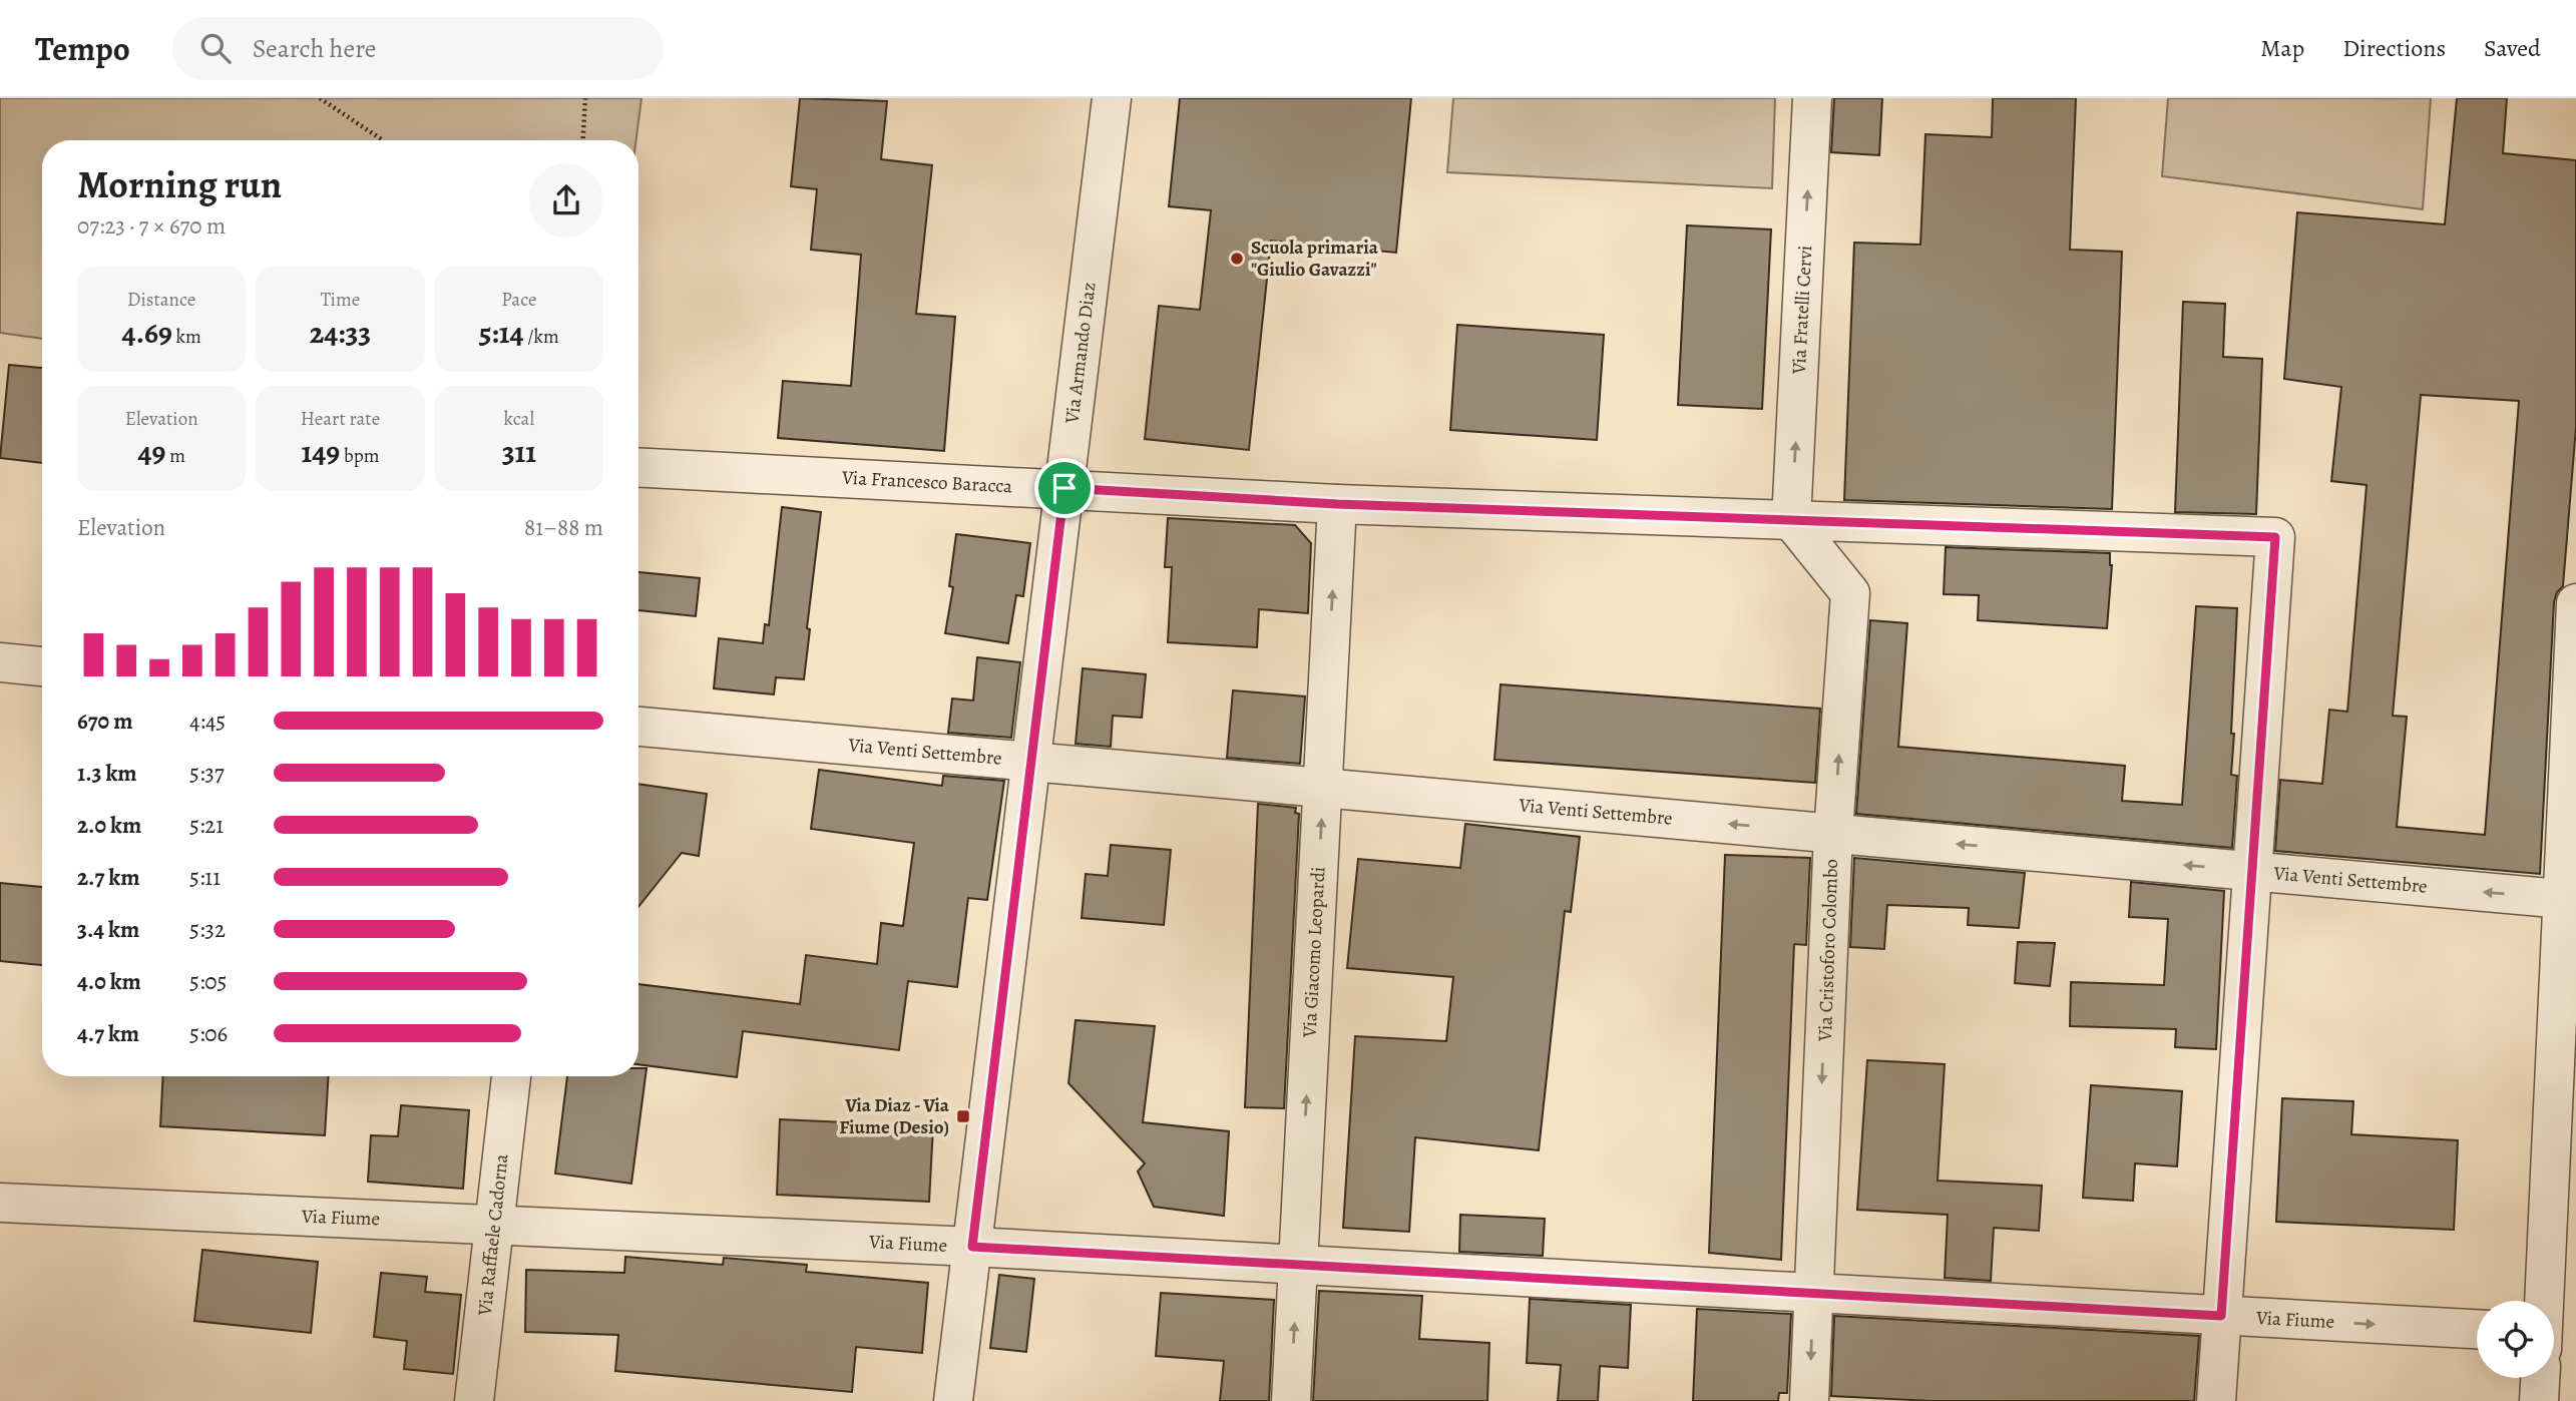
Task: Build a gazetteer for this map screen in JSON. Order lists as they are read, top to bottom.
{
  "streets": {
    "street": [
      "Via Fratelli Cervi",
      "Via Armando Diaz",
      "Via Francesco Baracca",
      "Via Venti Settembre",
      "Via Cristoforo Colombo",
      "Via Giacomo Leopardi",
      "Via Fiume",
      "Via Raffaele Cadorna"
    ]
  },
  "crossings": [
    ["Via Fratelli Cervi", "Via Francesco Baracca"],
    ["Via Fratelli Cervi", "Via Cristoforo Colombo"],
    ["Via Armando Diaz", "Via Francesco Baracca"],
    ["Via Armando Diaz", "Via Venti Settembre"],
    ["Via Armando Diaz", "Via Fiume"],
    ["Via Francesco Baracca", "Via Venti Settembre"],
    ["Via Francesco Baracca", "Via Cristoforo Colombo"],
    ["Via Francesco Baracca", "Via Giacomo Leopardi"],
    ["Via Venti Settembre", "Via Cristoforo Colombo"],
    ["Via Venti Settembre", "Via Giacomo Leopardi"],
    ["Via Cristoforo Colombo", "Via Fiume"],
    ["Via Giacomo Leopardi", "Via Fiume"],
    ["Via Fiume", "Via Raffaele Cadorna"]
  ],
  "one_way": ["Via Fratelli Cervi", "Via Venti Settembre", "Via Giacomo Leopardi"],
  "places": {
    "other": ["Scuola primaria \"Giulio Gavazzi\""],
    "transit": ["Via Diaz - Via Fiume (Desio)"]
  },
  "page": {
    "header": "Tempo",
    "search": "Search here",
    "nav": ["Map", "Directions", "Saved"],
    "heading": ["Morning run", "07:23 · 7 × 670 m"],
    "stats": [
      ["Distance", "4.69 km"],
      ["Time", "24:33"],
      ["Pace", "5:14 /km"],
      ["Elevation", "49 m"],
      ["Heart rate", "149 bpm"],
      ["kcal", "311"]
    ],
    "chart": ["Elevation", "81–88 m"],
    "list": [
      {
        "name": "670 m",
        "note": "4:45"
      },
      {
        "name": "1.3 km",
        "note": "5:37"
      },
      {
        "name": "2.0 km",
        "note": "5:21"
      },
      {
        "name": "2.7 km",
        "note": "5:11"
      },
      {
        "name": "3.4 km",
        "note": "5:32"
      },
      {
        "name": "4.0 km",
        "note": "5:05"
      },
      {
        "name": "4.7 km",
        "note": "5:06"
      }
    ]
  }
}
